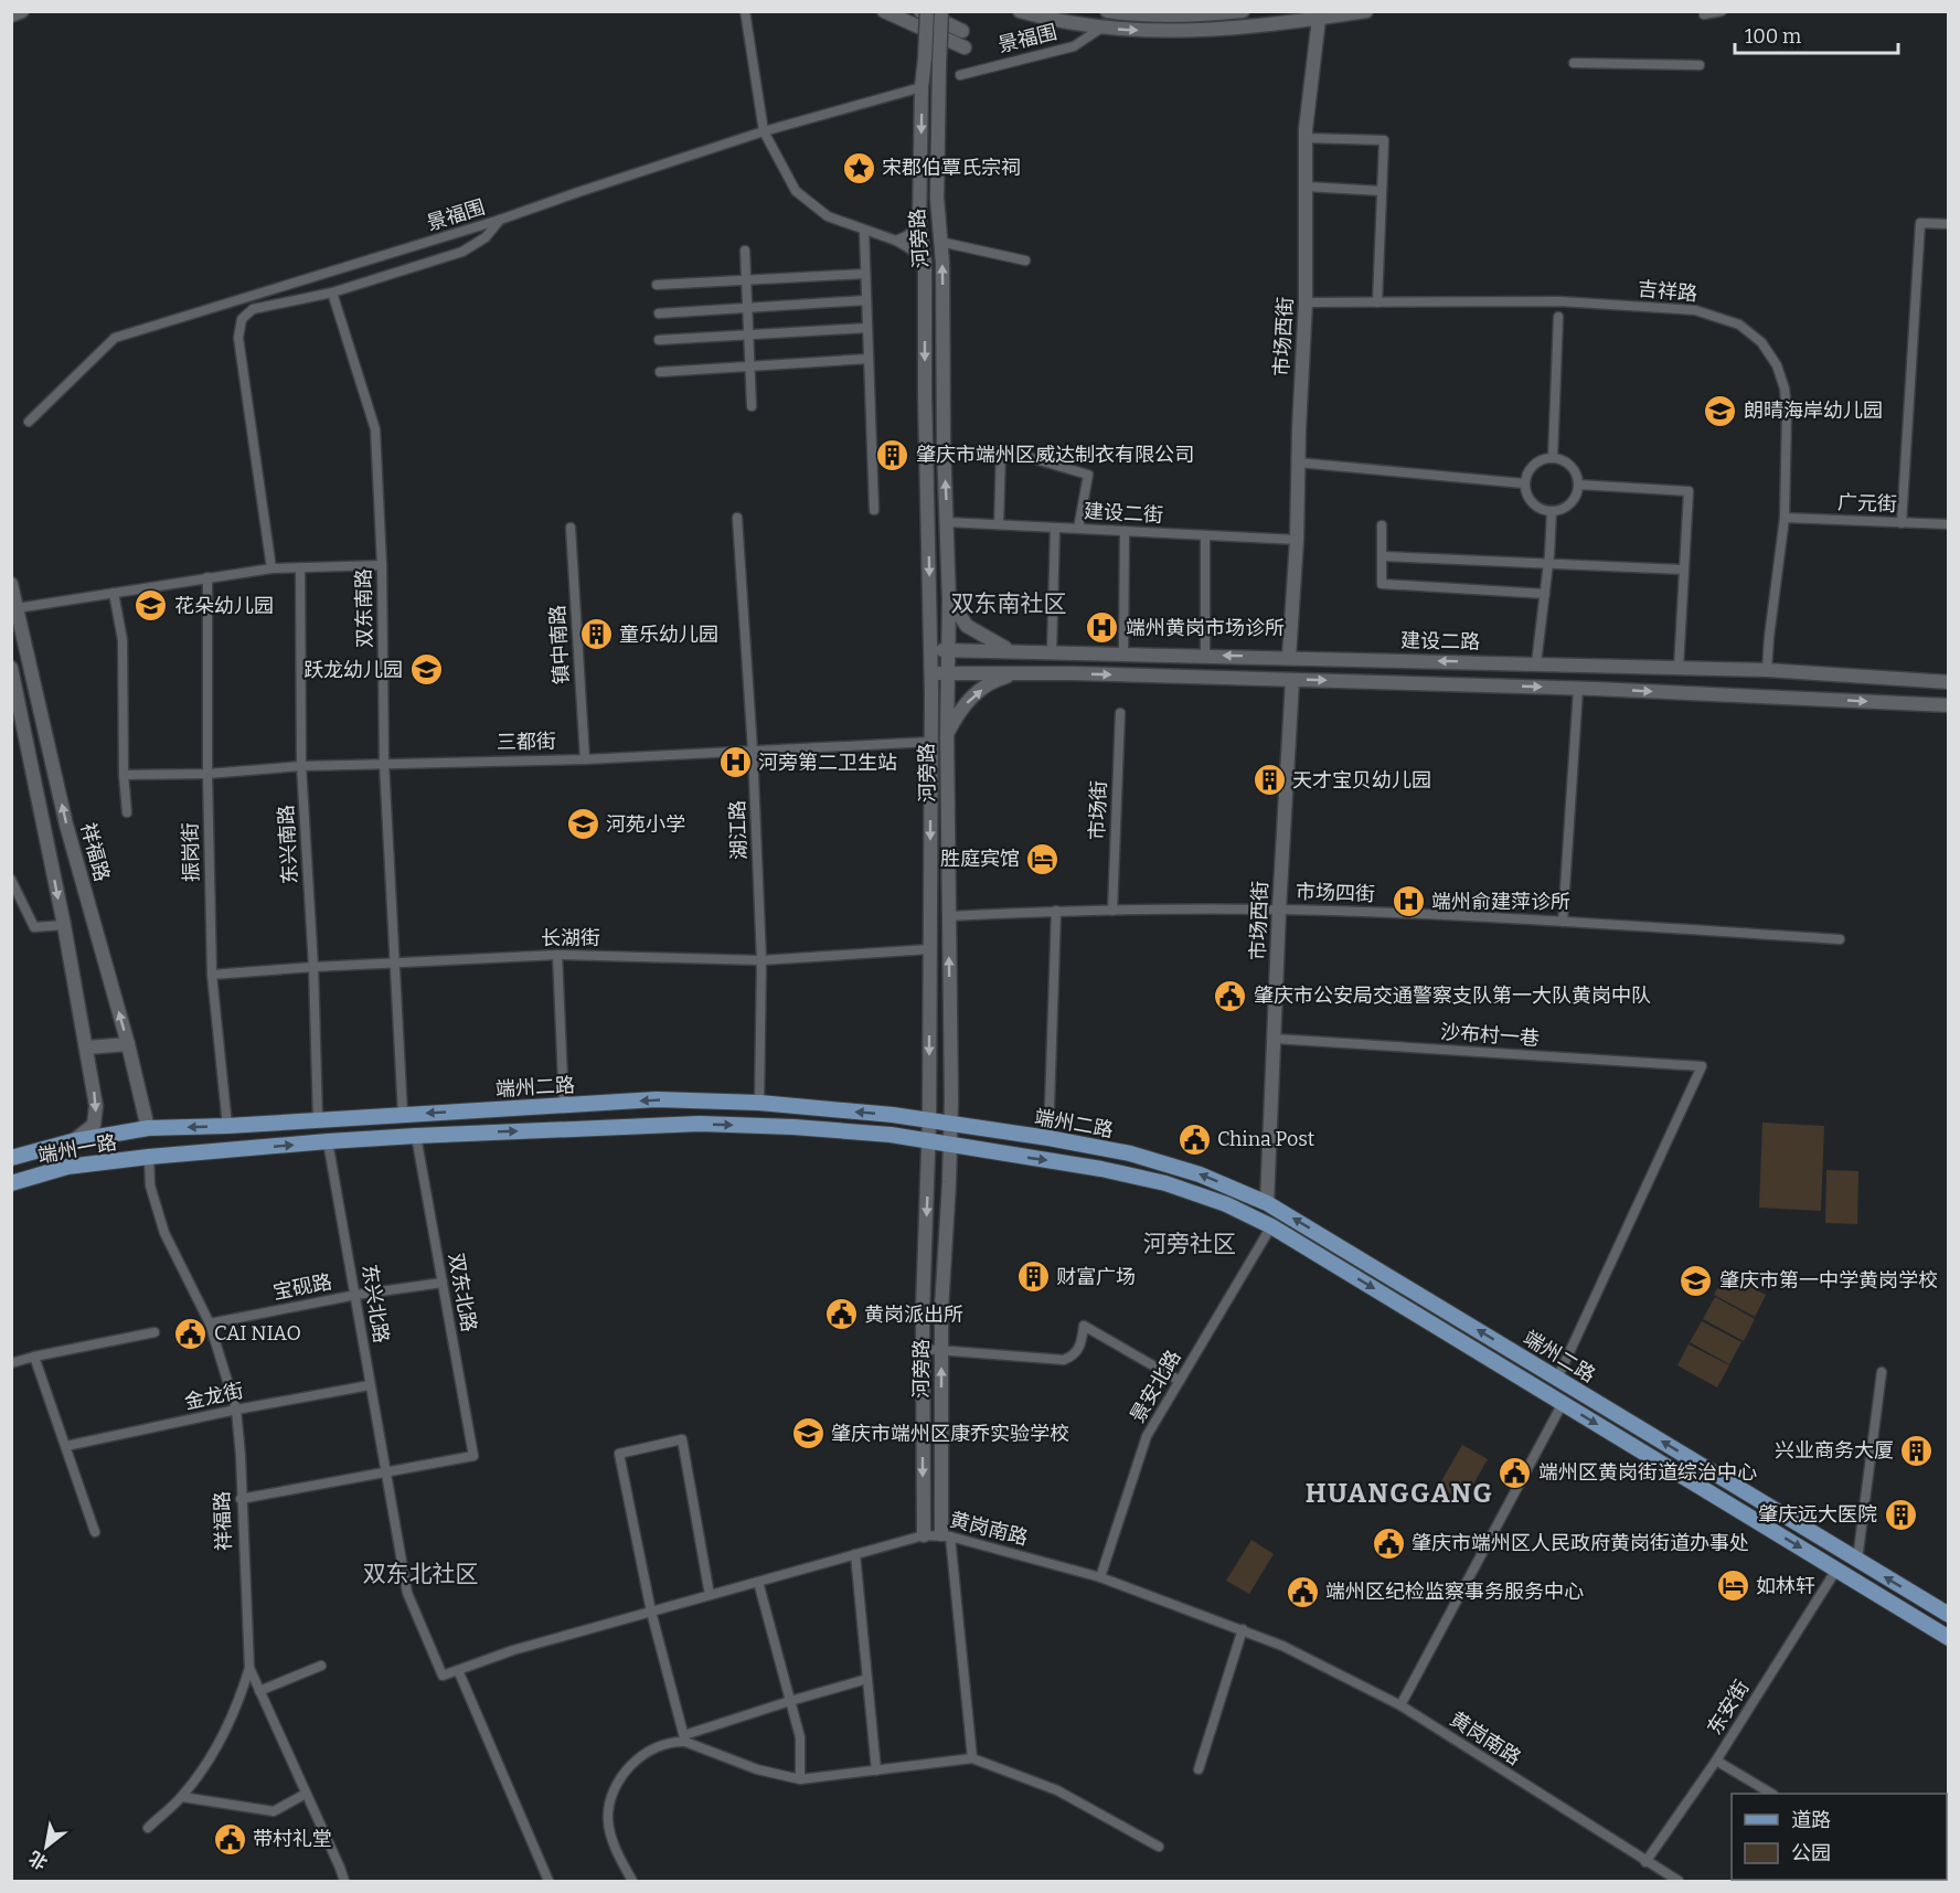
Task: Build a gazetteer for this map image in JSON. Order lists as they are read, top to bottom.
{
  "streets": {
    "main road": ["端州二路", "端州一路"],
    "street": [
      "景福围",
      "河旁路",
      "吉祥路",
      "市场西街",
      "广元街",
      "建设二街",
      "双东南路",
      "建设二路",
      "镇中南路",
      "三都街",
      "市场街",
      "湖江路",
      "东兴南路",
      "祥福路",
      "振岗街",
      "市场四街",
      "长湖街",
      "沙布村一巷",
      "宝砚路",
      "双东北路",
      "东兴北路",
      "景安北路",
      "金龙街",
      "黄岗南路",
      "东安街"
    ]
  },
  "crossings": [
    ["景福围", "河旁路"],
    ["河旁路", "建设二街"],
    ["河旁路", "建设二路"],
    ["河旁路", "三都街"],
    ["河旁路", "市场四街"],
    ["河旁路", "长湖街"],
    ["河旁路", "端州二路"],
    ["河旁路", "黄岗南路"],
    ["吉祥路", "市场西街"],
    ["吉祥路", "广元街"],
    ["吉祥路", "建设二路"],
    ["市场西街", "建设二街"],
    ["市场西街", "建设二路"],
    ["市场西街", "市场四街"],
    ["市场西街", "沙布村一巷"],
    ["市场西街", "端州二路"],
    ["双东南路", "三都街"],
    ["双东南路", "长湖街"],
    ["双东南路", "端州二路"],
    ["镇中南路", "三都街"],
    ["三都街", "湖江路"],
    ["三都街", "东兴南路"],
    ["三都街", "振岗街"],
    ["市场街", "市场四街"],
    ["湖江路", "长湖街"],
    ["湖江路", "端州二路"],
    ["东兴南路", "长湖街"],
    ["东兴南路", "端州二路"],
    ["祥福路", "端州二路"],
    ["祥福路", "端州一路"],
    ["祥福路", "宝砚路"],
    ["祥福路", "金龙街"],
    ["振岗街", "长湖街"],
    ["振岗街", "端州二路"],
    ["沙布村一巷", "端州二路"],
    ["端州二路", "端州一路"],
    ["端州二路", "双东北路"],
    ["端州二路", "东兴北路"],
    ["端州二路", "景安北路"],
    ["端州二路", "东安街"],
    ["宝砚路", "双东北路"],
    ["宝砚路", "东兴北路"],
    ["双东北路", "东兴北路"],
    ["东兴北路", "金龙街"],
    ["景安北路", "黄岗南路"],
    ["黄岗南路", "东安街"]
  ],
  "districts": [
    "双东南社区",
    "河旁社区",
    "HUANGGANG",
    "双东北社区"
  ],
  "places": {
    "place": ["宋郡伯覃氏宗祠"],
    "school or university": [
      "朗晴海岸幼儿园",
      "花朵幼儿园",
      "跃龙幼儿园",
      "河苑小学",
      "肇庆市第一中学黄岗学校",
      "肇庆市端州区康乔实验学校"
    ],
    "building": [
      "肇庆市端州区威达制衣有限公司",
      "童乐幼儿园",
      "天才宝贝幼儿园",
      "财富广场",
      "兴业商务大厦",
      "肇庆远大医院"
    ],
    "hospital": ["端州黄岗市场诊所", "河旁第二卫生站", "端州俞建萍诊所"],
    "hotel": ["胜庭宾馆", "如林轩"],
    "public building": [
      "肇庆市公安局交通警察支队第一大队黄岗中队",
      "China Post",
      "黄岗派出所",
      "CAI NIAO",
      "端州区黄岗街道综治中心",
      "肇庆市端州区人民政府黄岗街道办事处",
      "端州区纪检监察事务服务中心",
      "带村礼堂"
    ]
  },
  "legend": ["道路", "公园"],
  "scale_bar": "100 m",
  "north": "bottom left"
}
